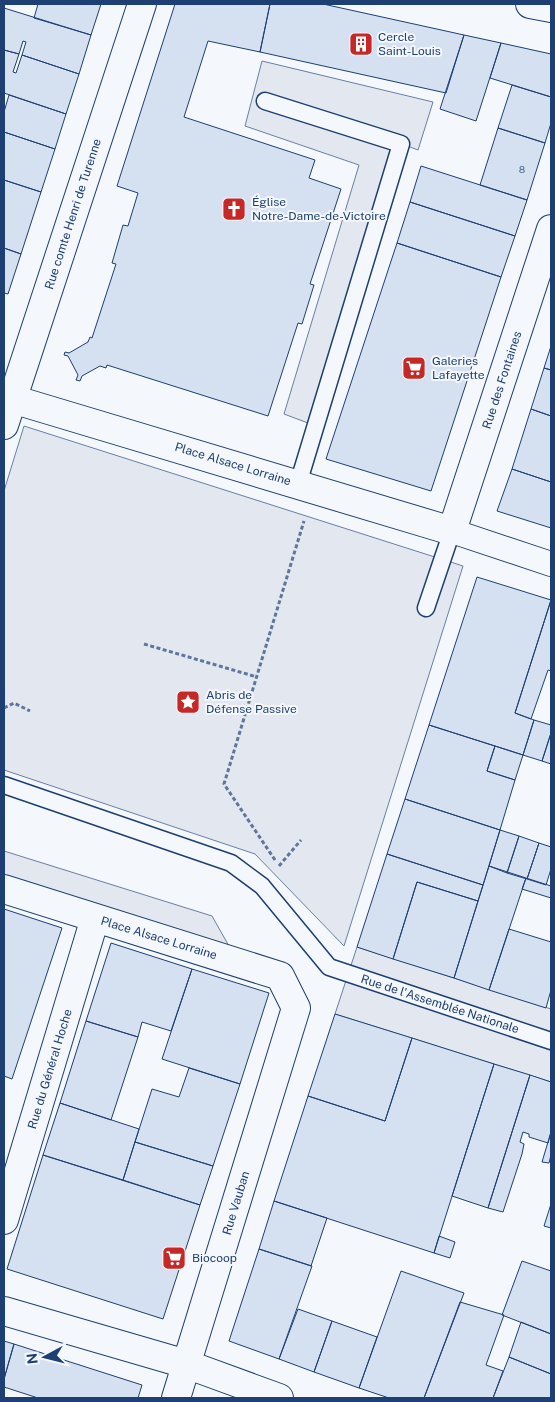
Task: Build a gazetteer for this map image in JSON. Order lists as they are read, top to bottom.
{
  "streets": {
    "street": [
      "Rue comte Henri de Turenne",
      "Rue des Fontaines",
      "Place Alsace Lorraine",
      "Rue du Général Hoche",
      "Rue Vauban"
    ],
    "lane": ["Rue de l'Assemblée Nationale"]
  },
  "crossings": [
    ["Rue comte Henri de Turenne", "Place Alsace Lorraine"],
    ["Rue des Fontaines", "Place Alsace Lorraine"],
    ["Place Alsace Lorraine", "Rue du Général Hoche"],
    ["Place Alsace Lorraine", "Rue Vauban"]
  ],
  "places": {
    "building": ["Cercle Saint-Louis"],
    "church": ["Église Notre-Dame-de-Victoire"],
    "supermarket": ["Galeries Lafayette", "Biocoop"],
    "place": ["Abris de Défense Passive"]
  },
  "house_numbers": ["8"],
  "north": "left"
}
